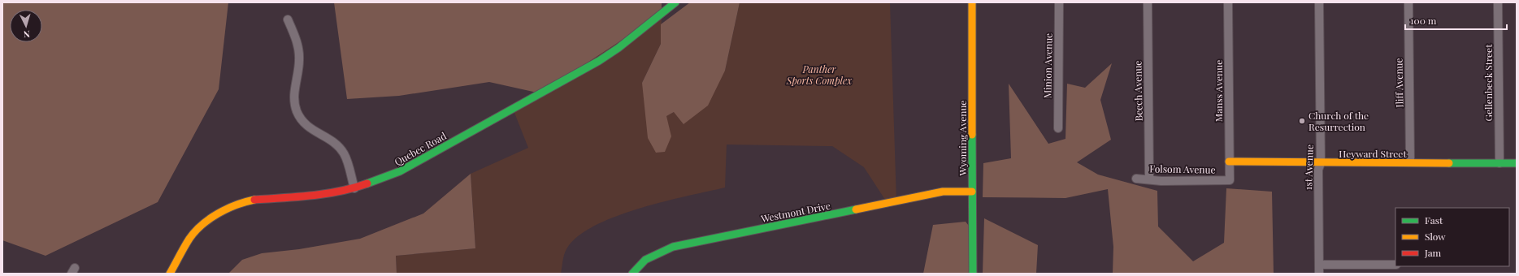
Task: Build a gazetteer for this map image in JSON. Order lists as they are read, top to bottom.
{
  "streets": {
    "street": [
      "Minion Avenue",
      "Iliff Avenue",
      "Gellenbeck Street",
      "Beech Avenue",
      "Manss Avenue",
      "Wyoming Avenue",
      "Quebec Road",
      "Heyward Street",
      "1st Avenue",
      "Folsom Avenue",
      "Westmont Drive"
    ]
  },
  "crossings": [
    ["Iliff Avenue", "Heyward Street"],
    ["Gellenbeck Street", "Heyward Street"],
    ["Beech Avenue", "Folsom Avenue"],
    ["Manss Avenue", "Heyward Street"],
    ["Manss Avenue", "Folsom Avenue"],
    ["Wyoming Avenue", "Westmont Drive"],
    ["Heyward Street", "1st Avenue"]
  ],
  "parks": ["Panther Sports Complex"],
  "places": ["Church of the Resurrection"],
  "legend": ["Fast", "Slow", "Jam"],
  "scale_bar": "100 m",
  "north": "bottom"
}
